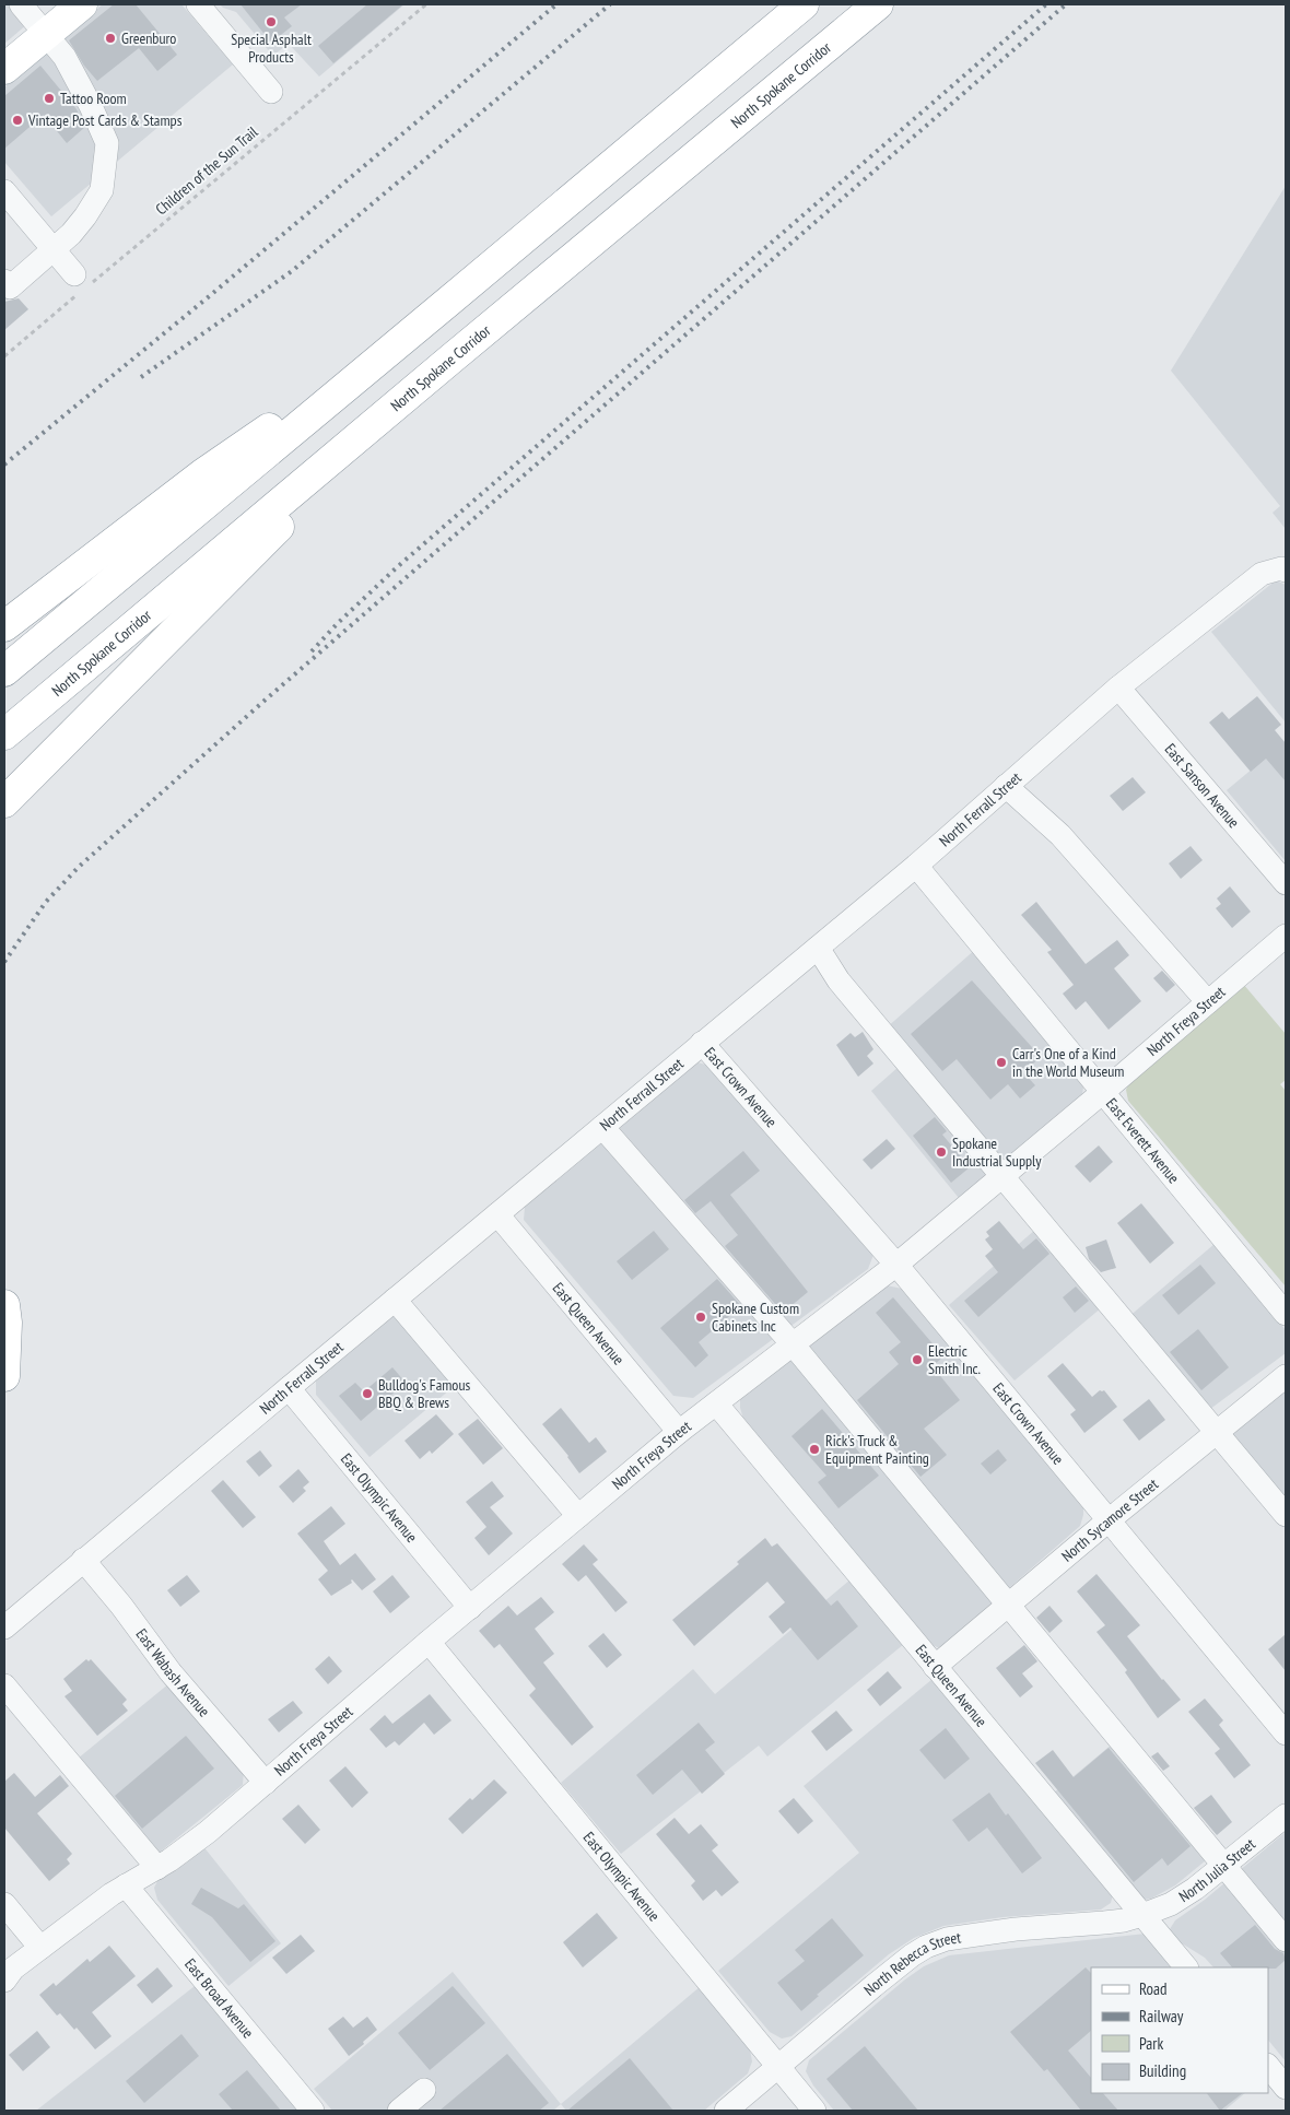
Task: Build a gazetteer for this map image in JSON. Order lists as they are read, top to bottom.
{
  "streets": {
    "main road": ["North Spokane Corridor"],
    "street": [
      "East Sanson Avenue",
      "North Ferrall Street",
      "North Freya Street",
      "East Crown Avenue",
      "East Everett Avenue",
      "East Queen Avenue",
      "East Olympic Avenue",
      "North Sycamore Street",
      "East Wabash Avenue",
      "North Julia Street",
      "North Rebecca Street",
      "East Broad Avenue"
    ],
    "path": ["Children of the Sun Trail"]
  },
  "crossings": [
    ["East Sanson Avenue", "North Ferrall Street"],
    ["North Ferrall Street", "East Crown Avenue"],
    ["North Ferrall Street", "East Everett Avenue"],
    ["North Ferrall Street", "East Queen Avenue"],
    ["North Ferrall Street", "East Olympic Avenue"],
    ["North Ferrall Street", "East Wabash Avenue"],
    ["North Freya Street", "East Crown Avenue"],
    ["North Freya Street", "East Everett Avenue"],
    ["North Freya Street", "East Queen Avenue"],
    ["North Freya Street", "East Olympic Avenue"],
    ["North Freya Street", "East Wabash Avenue"],
    ["North Freya Street", "East Broad Avenue"],
    ["East Crown Avenue", "North Sycamore Street"],
    ["East Queen Avenue", "North Sycamore Street"],
    ["East Queen Avenue", "North Julia Street"],
    ["East Queen Avenue", "North Rebecca Street"],
    ["East Olympic Avenue", "North Rebecca Street"],
    ["North Julia Street", "North Rebecca Street"]
  ],
  "places": [
    "Special Asphalt Products",
    "Greenburo",
    "Tattoo Room",
    "Vintage Post Cards & Stamps",
    "Carr's One of a Kind in the World Museum",
    "Spokane Industrial Supply",
    "Spokane Custom Cabinets Inc",
    "Electric Smith Inc.",
    "Bulldog's Famous BBQ & Brews",
    "Rick's Truck & Equipment Painting"
  ],
  "legend": [
    "Road",
    "Railway",
    "Park",
    "Building"
  ]
}
